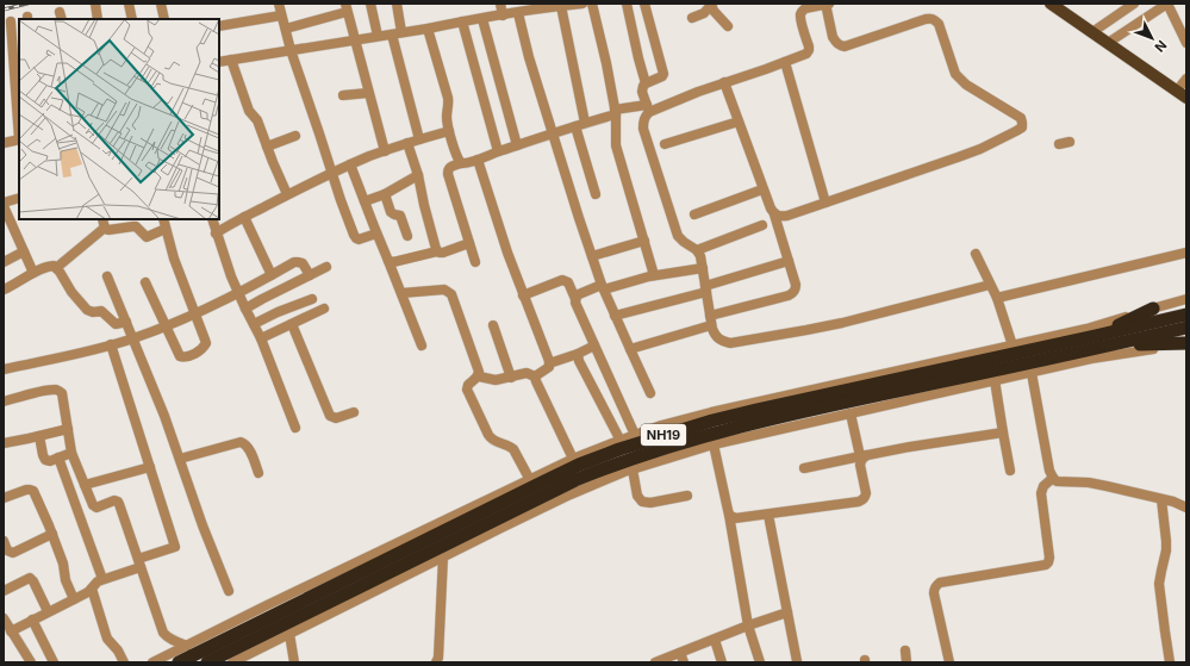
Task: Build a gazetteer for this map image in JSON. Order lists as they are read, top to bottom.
{
  "streets": {
    "highway": ["NH19"]
  },
  "north": "bottom right"
}
